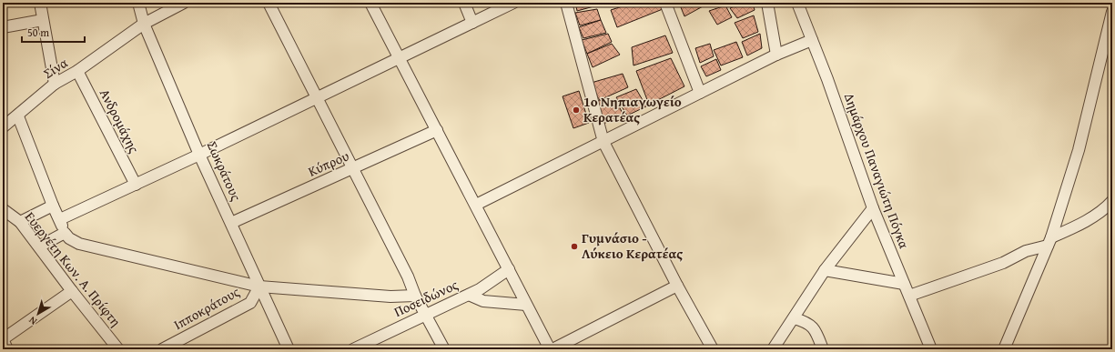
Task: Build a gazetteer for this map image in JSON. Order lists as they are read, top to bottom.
{
  "streets": {
    "street": [
      "Σίνα",
      "Ανδρομάχης",
      "Κύπρου",
      "Σωκράτους",
      "Δημάρχου Παναγιώτη Πόγκα",
      "Ευεργέτη Κων. Α. Πρίφτη",
      "Ποσειδώνος",
      "Ιπποκράτους"
    ]
  },
  "crossings": [
    ["Σίνα", "Ανδρομάχης"],
    ["Σίνα", "Σωκράτους"],
    ["Κύπρου", "Σωκράτους"],
    ["Σωκράτους", "Ιπποκράτους"]
  ],
  "places": ["1ο Νηπιαγωγείο Κερατέας", "Γυμνάσιο - Λύκειο Κερατέας"],
  "scale_bar": "50 m",
  "north": "bottom left"
}
